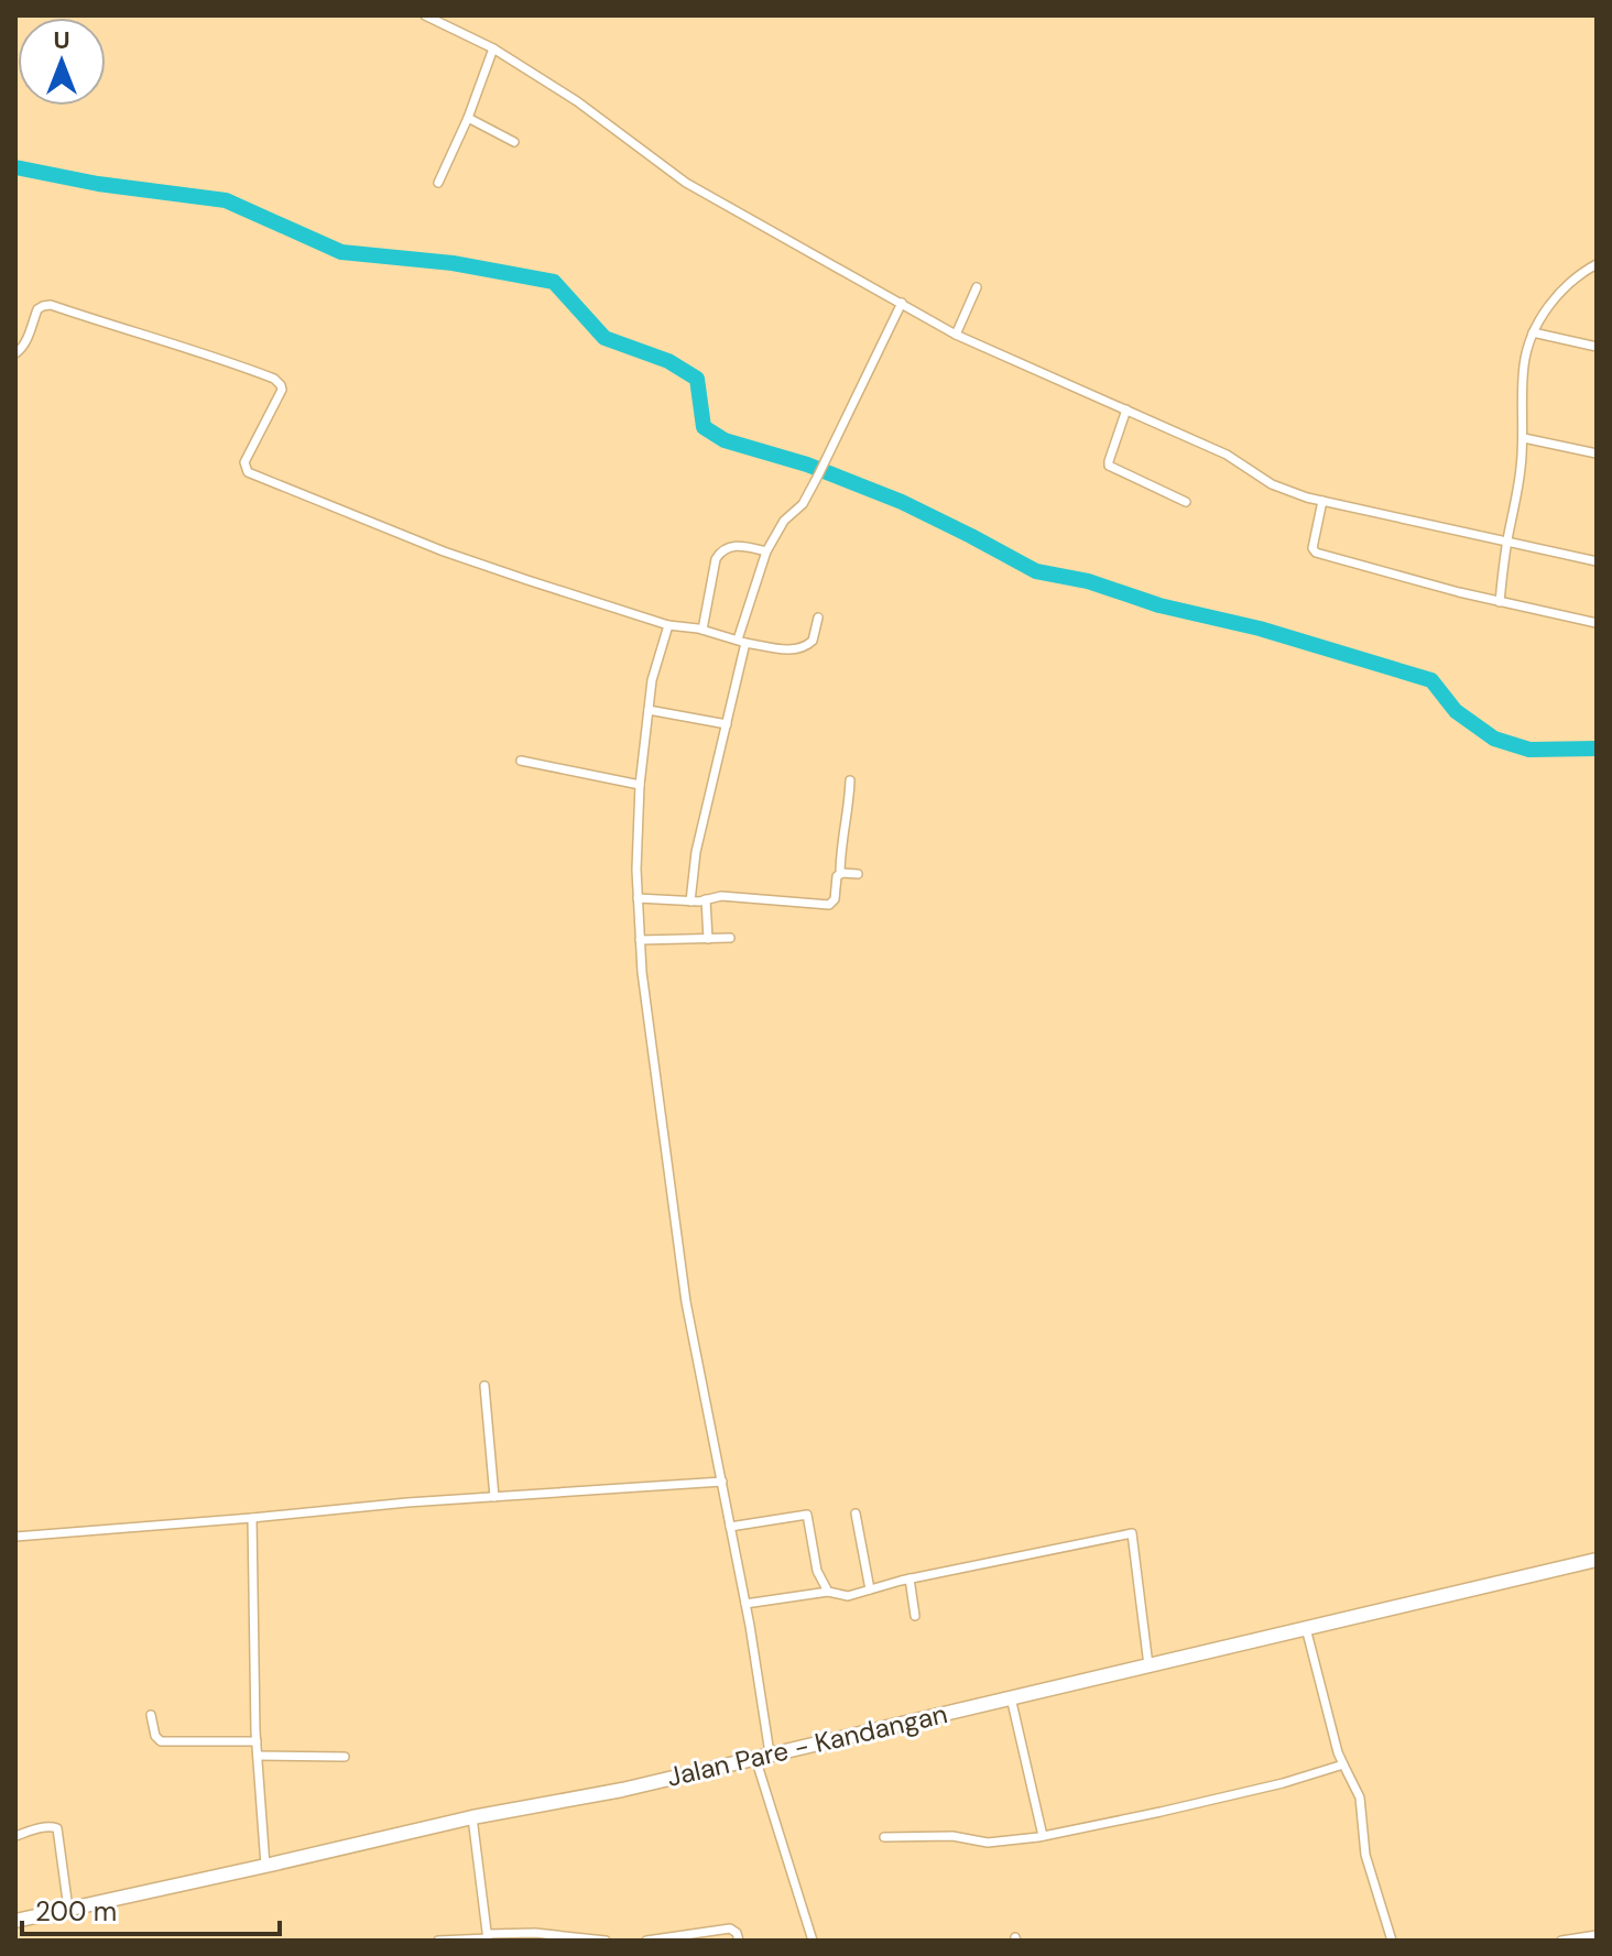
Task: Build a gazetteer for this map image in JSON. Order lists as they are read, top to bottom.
{
  "streets": {
    "main road": ["Jalan Pare - Kandangan"]
  },
  "scale_bar": "200 m",
  "north": "top"
}
